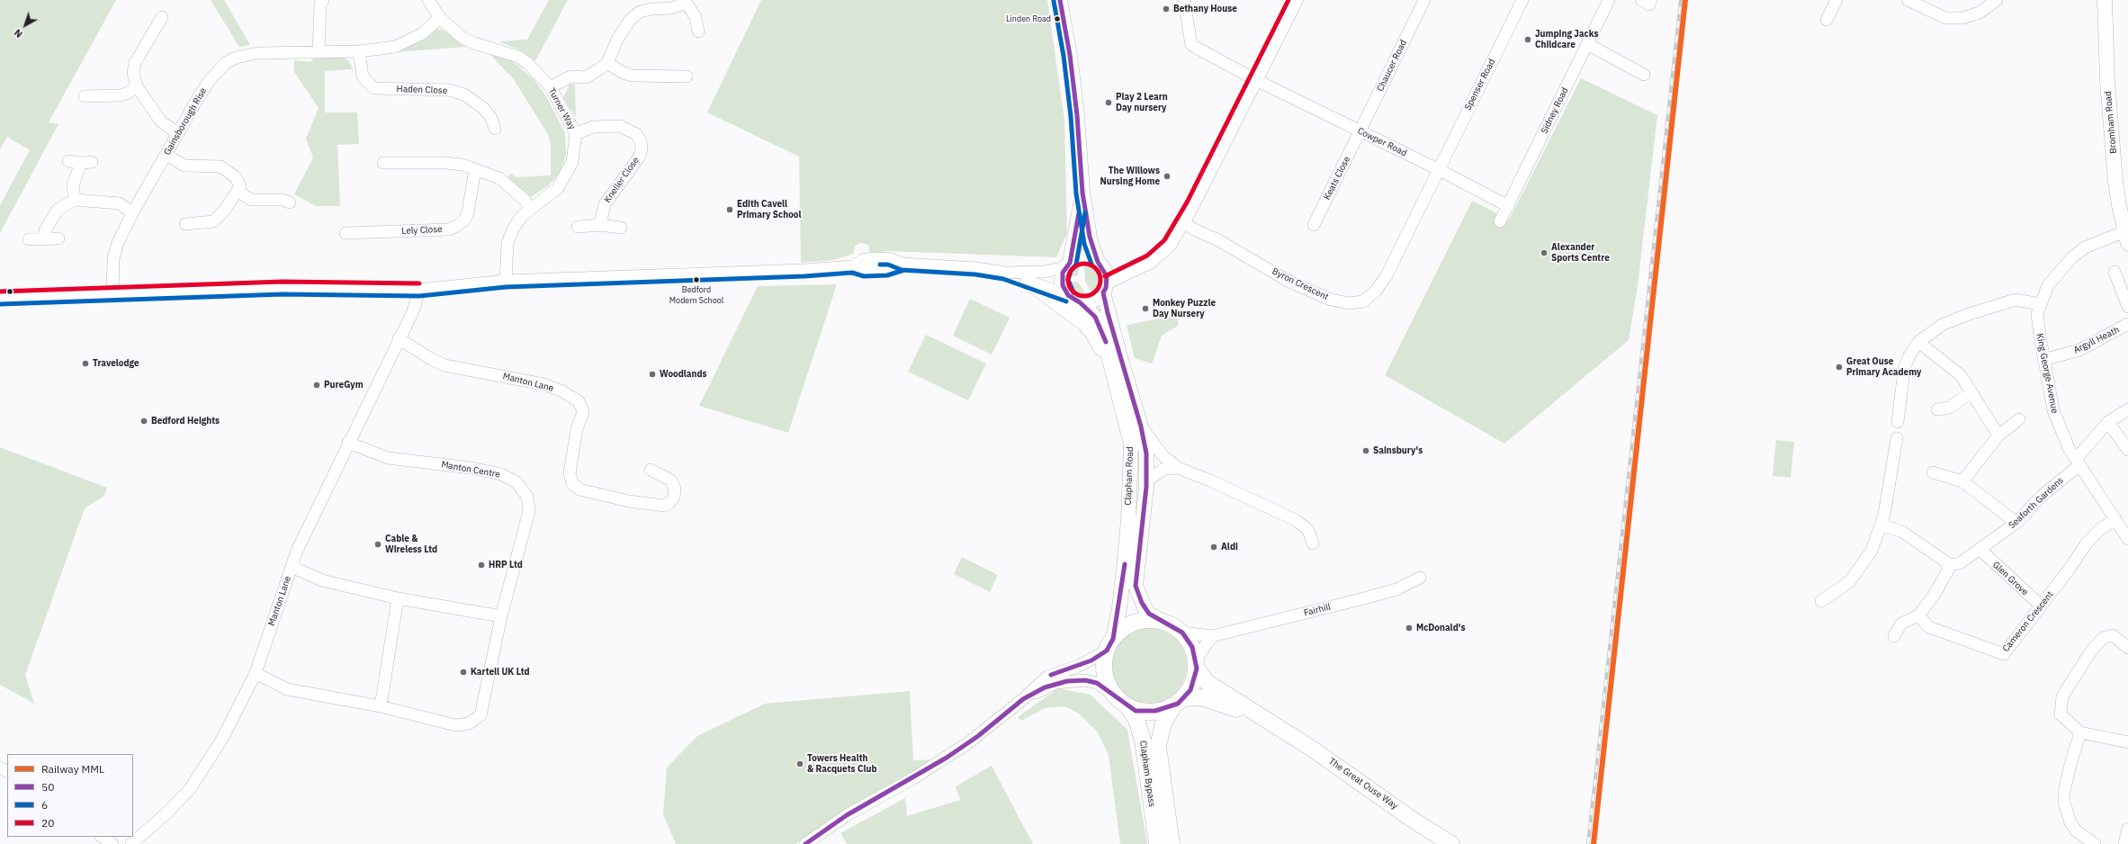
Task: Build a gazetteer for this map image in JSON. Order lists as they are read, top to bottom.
{
  "streets": {
    "highway": ["Clapham Bypass", "The Great Ouse Way"],
    "main road": ["Bromham Road", "Clapham Road"],
    "street": [
      "Chaucer Road",
      "Spenser Road",
      "Haden Close",
      "Turner Way",
      "Sidney Road",
      "Gainsborough Rise",
      "Cowper Road",
      "Keats Close",
      "Kneller Close",
      "Lely Close",
      "Byron Crescent",
      "Argyll Heath",
      "King George Avenue",
      "Manton Lane",
      "Manton Centre",
      "Seaforth Gardens",
      "Glen Grove",
      "Fairhill",
      "Cameron Crescent"
    ]
  },
  "crossings": [
    ["Chaucer Road", "Cowper Road"],
    ["Chaucer Road", "Keats Close"],
    ["Spenser Road", "Cowper Road"],
    ["Spenser Road", "Byron Crescent"],
    ["Haden Close", "Gainsborough Rise"],
    ["Turner Way", "Gainsborough Rise"],
    ["Turner Way", "Kneller Close"],
    ["Sidney Road", "Cowper Road"],
    ["Bromham Road", "King George Avenue"],
    ["Cowper Road", "Keats Close"],
    ["Cowper Road", "Byron Crescent"],
    ["Argyll Heath", "King George Avenue"],
    ["King George Avenue", "Seaforth Gardens"],
    ["King George Avenue", "Cameron Crescent"],
    ["Manton Lane", "Manton Centre"],
    ["Clapham Road", "Fairhill"],
    ["Clapham Road", "Clapham Bypass"],
    ["Clapham Road", "The Great Ouse Way"],
    ["Seaforth Gardens", "Glen Grove"],
    ["Glen Grove", "Cameron Crescent"],
    ["Fairhill", "Clapham Bypass"],
    ["Fairhill", "The Great Ouse Way"],
    ["Clapham Bypass", "The Great Ouse Way"]
  ],
  "places": [
    "Bethany House",
    "Linden Road",
    "Jumping Jacks Childcare",
    "Play 2 Learn Day nursery",
    "The Willows Nursing Home",
    "Edith Cavell Primary School",
    "Alexander Sports Centre",
    "Bedford Modern School",
    "Monkey Puzzle Day Nursery",
    "Travelodge",
    "Great Ouse Primary Academy",
    "Woodlands",
    "PureGym",
    "Bedford Heights",
    "Sainsbury's",
    "Cable & Wireless Ltd",
    "Aldi",
    "HRP Ltd",
    "McDonald's",
    "Kartell UK Ltd",
    "Towers Health & Racquets Club"
  ],
  "lines": [
    "rail line MML",
    "transit line 50",
    "transit line 20",
    "transit line 6"
  ],
  "legend": [
    "Railway MML",
    "50",
    "6",
    "20"
  ],
  "north": "bottom left"
}
